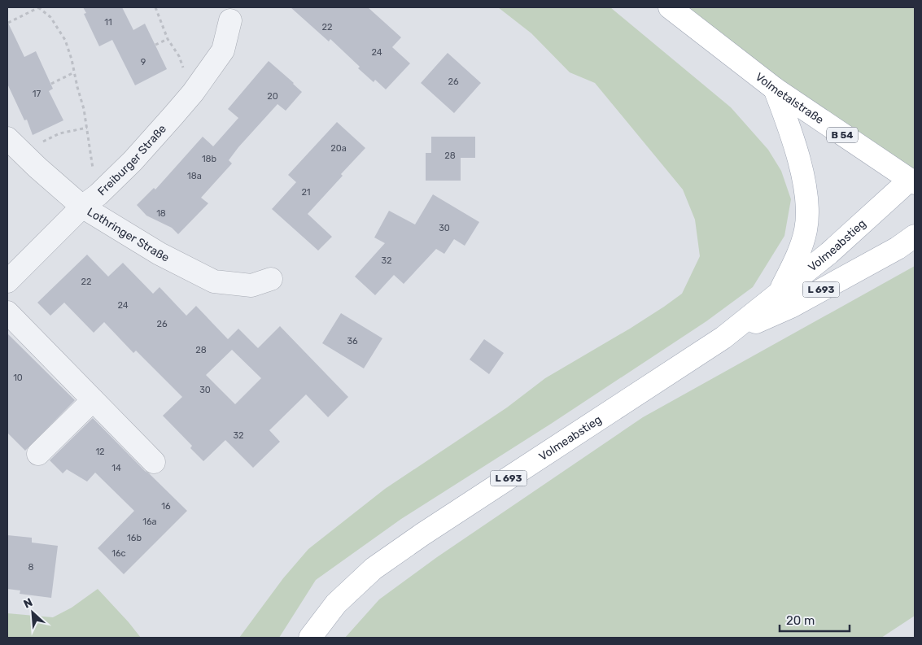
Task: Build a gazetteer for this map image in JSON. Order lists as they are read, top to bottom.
{
  "streets": {
    "main road": [
      "Volmetalstraße",
      "B 54",
      "Volmeabstieg",
      "L 693"
    ],
    "street": ["Freiburger Straße", "Lothringer Straße"]
  },
  "crossings": [
    ["Volmetalstraße", "Volmeabstieg"],
    ["Volmetalstraße", "L 693"],
    ["Freiburger Straße", "Lothringer Straße"],
    ["Volmeabstieg", "L 693"]
  ],
  "house_numbers": [
    "11",
    "22",
    "24",
    "9",
    "26",
    "17",
    "20",
    "20a",
    "28",
    "18b",
    "18a",
    "21",
    "18",
    "30",
    "32",
    "22",
    "24",
    "26",
    "36",
    "28",
    "10",
    "30",
    "32",
    "12",
    "14",
    "16",
    "16a",
    "16b",
    "16c",
    "8"
  ],
  "scale_bar": "20 m",
  "north": "top left"
}
